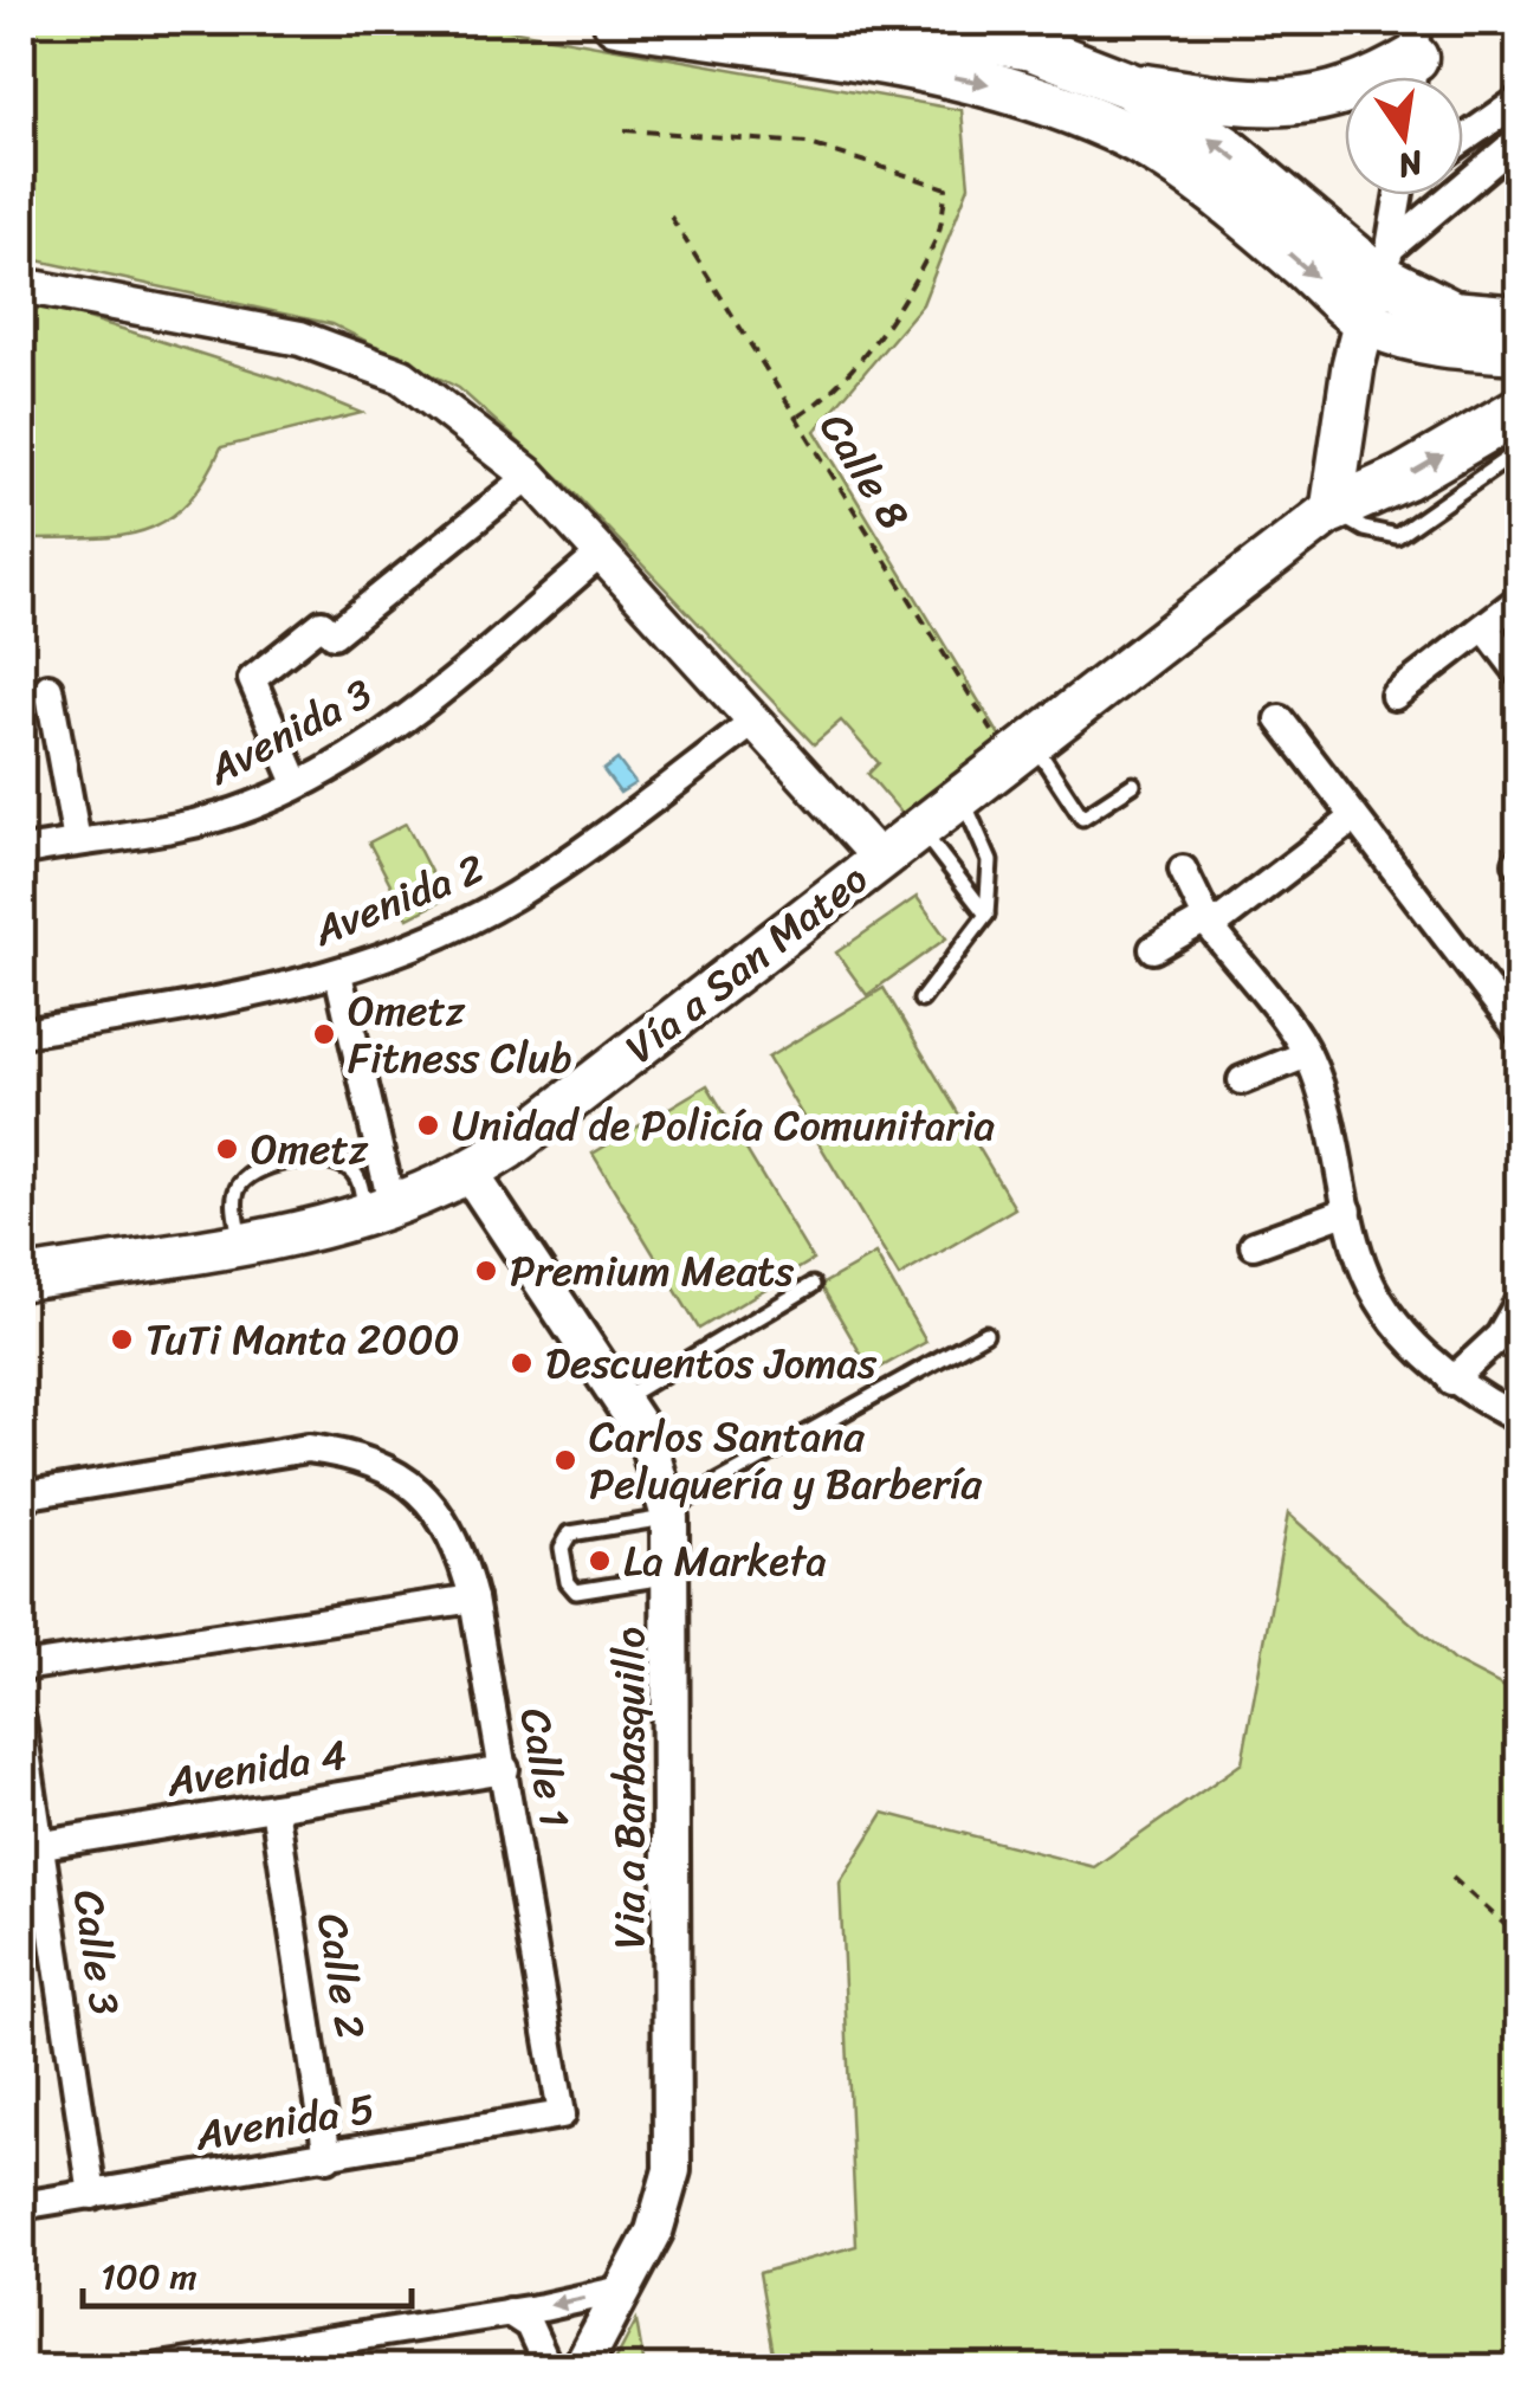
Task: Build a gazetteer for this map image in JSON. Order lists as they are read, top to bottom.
{
  "streets": {
    "main road": ["Vía a San Mateo", "Via a Barbasquillo"],
    "street": [
      "Avenida 3",
      "Avenida 2",
      "Avenida 4",
      "Calle 1",
      "Calle 3",
      "Calle 2",
      "Avenida 5"
    ],
    "path": ["Calle 8"]
  },
  "crossings": [
    ["Calle 8", "Vía a San Mateo"],
    ["Vía a San Mateo", "Via a Barbasquillo"],
    ["Avenida 4", "Calle 1"],
    ["Avenida 4", "Calle 3"],
    ["Avenida 4", "Calle 2"],
    ["Calle 1", "Avenida 5"],
    ["Calle 3", "Avenida 5"],
    ["Calle 2", "Avenida 5"]
  ],
  "places": [
    "Ometz Fitness Club",
    "Unidad de Policía Comunitaria",
    "Ometz",
    "Premium Meats",
    "TuTi Manta 2000",
    "Descuentos Jomas",
    "Carlos Santana Peluquería y Barbería",
    "La Marketa"
  ],
  "scale_bar": "100 m",
  "north": "bottom"
}
